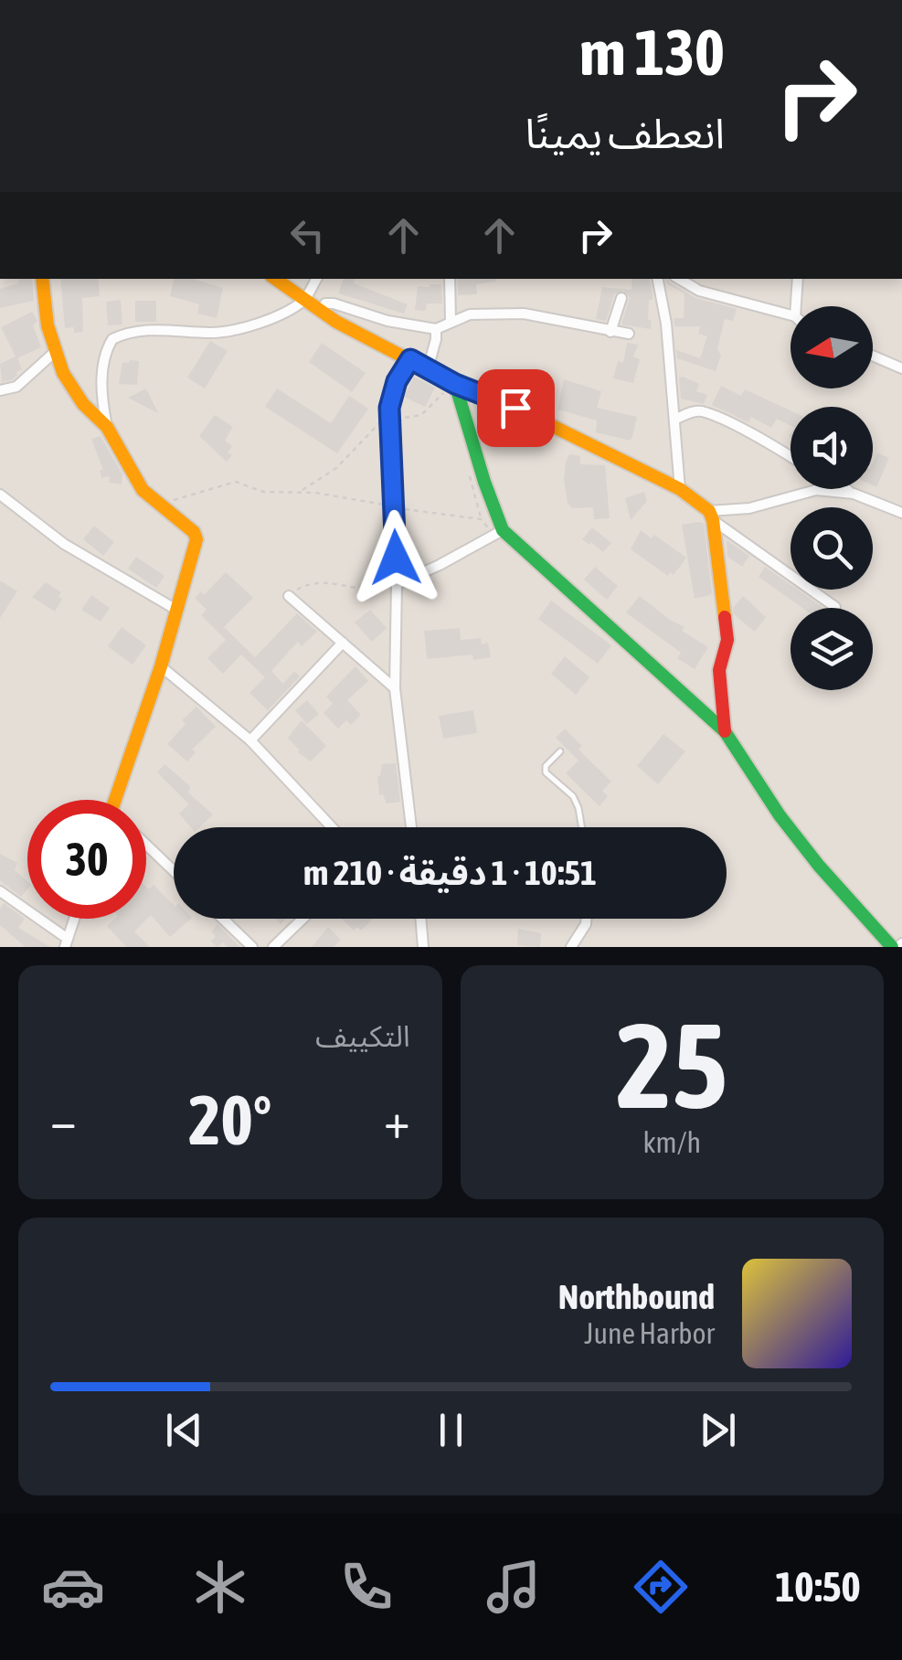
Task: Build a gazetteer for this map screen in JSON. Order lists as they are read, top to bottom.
{
  "north": "left",
  "page": {
    "turn": ["130 m", "انعطف يمينًا"],
    "limit": "30",
    "trip": "10:51 · 1 دقيقة · 210 m",
    "tile": [
      ["25", "km/h"],
      "التكييف"
    ],
    "heat": ["−", "20°", "+"],
    "song": ["Northbound", "June Harbor"],
    "tabs": "10:50"
  }
}
